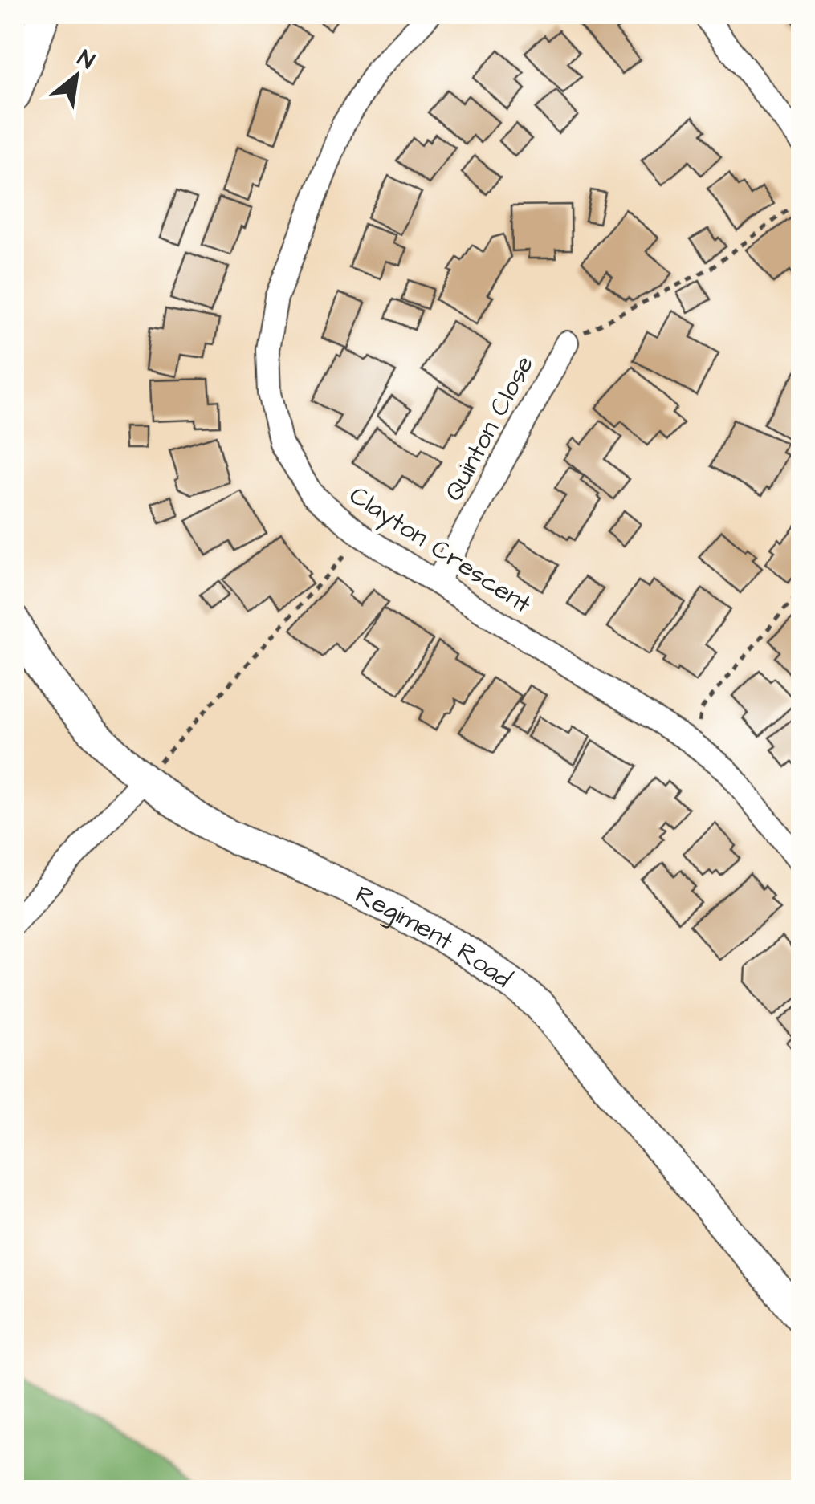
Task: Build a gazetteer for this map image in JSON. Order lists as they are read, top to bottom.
{
  "streets": {
    "street": ["Quinton Close", "Clayton Crescent", "Regiment Road"]
  },
  "crossings": [
    ["Quinton Close", "Clayton Crescent"]
  ],
  "north": "top right"
}
